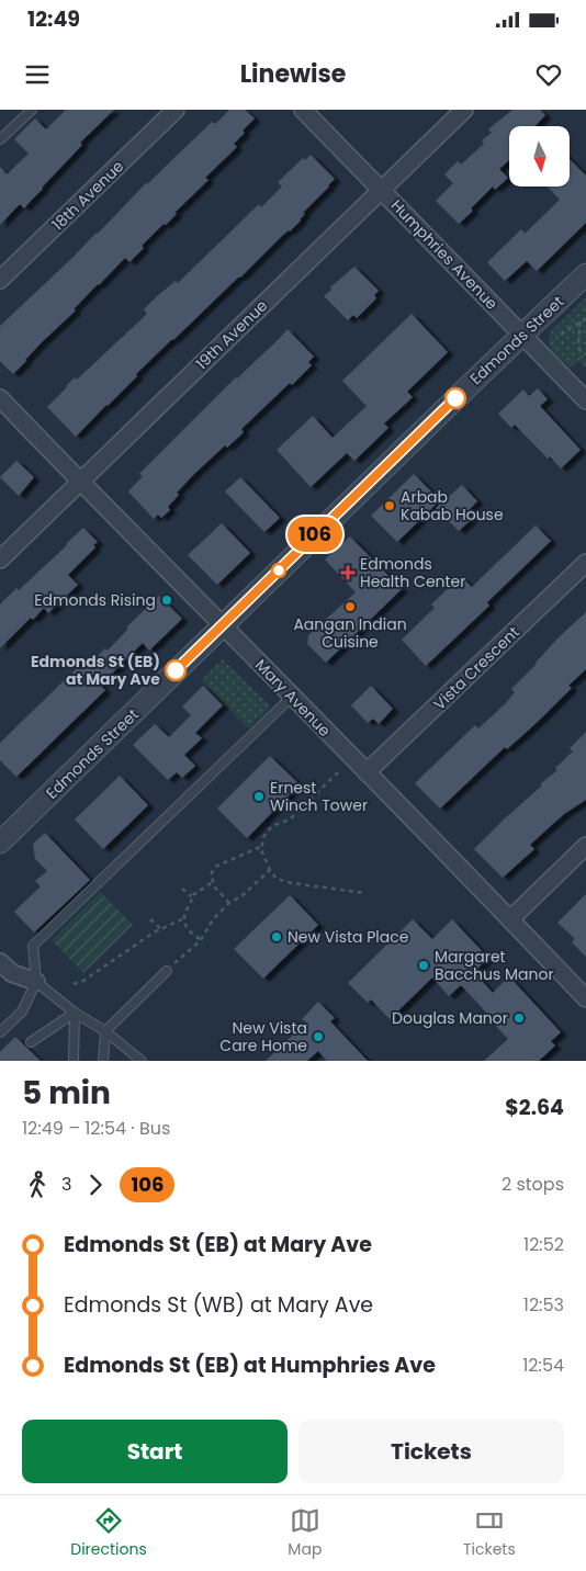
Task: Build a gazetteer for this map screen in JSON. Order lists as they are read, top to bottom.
{
  "streets": {
    "street": [
      "18th Avenue",
      "Humphries Avenue",
      "19th Avenue",
      "Edmonds Street",
      "Vista Crescent",
      "Mary Avenue"
    ]
  },
  "crossings": [
    ["Humphries Avenue", "19th Avenue"],
    ["Humphries Avenue", "Edmonds Street"],
    ["19th Avenue", "Mary Avenue"],
    ["Edmonds Street", "Mary Avenue"],
    ["Vista Crescent", "Mary Avenue"]
  ],
  "places": {
    "other": [
      "Arbab Kabab House",
      "Edmonds Rising",
      "Aangan Indian Cuisine",
      "Edmonds St (EB) at Mary Ave",
      "Ernest Winch Tower",
      "New Vista Place",
      "Margaret Bacchus Manor",
      "Douglas Manor",
      "New Vista Care Home"
    ],
    "health": ["Edmonds Health Center"]
  },
  "lines": ["bus line 106"],
  "north": "bottom",
  "page": {
    "status": "12:49",
    "header": "Linewise",
    "on_map": "106",
    "heading": ["5 min", "12:49 – 12:54 · Bus", "$2.64"],
    "legs": ["3", "106", "2 stops"],
    "list": [
      {
        "name": "Edmonds St (EB) at Mary Ave",
        "value": "12:52"
      },
      {
        "name": "Edmonds St (WB) at Mary Ave",
        "value": "12:53"
      },
      {
        "name": "Edmonds St (EB) at Humphries Ave",
        "value": "12:54"
      }
    ],
    "buttons": ["Start", "Tickets"],
    "tabs": ["Directions", "Map", "Tickets"]
  }
}
